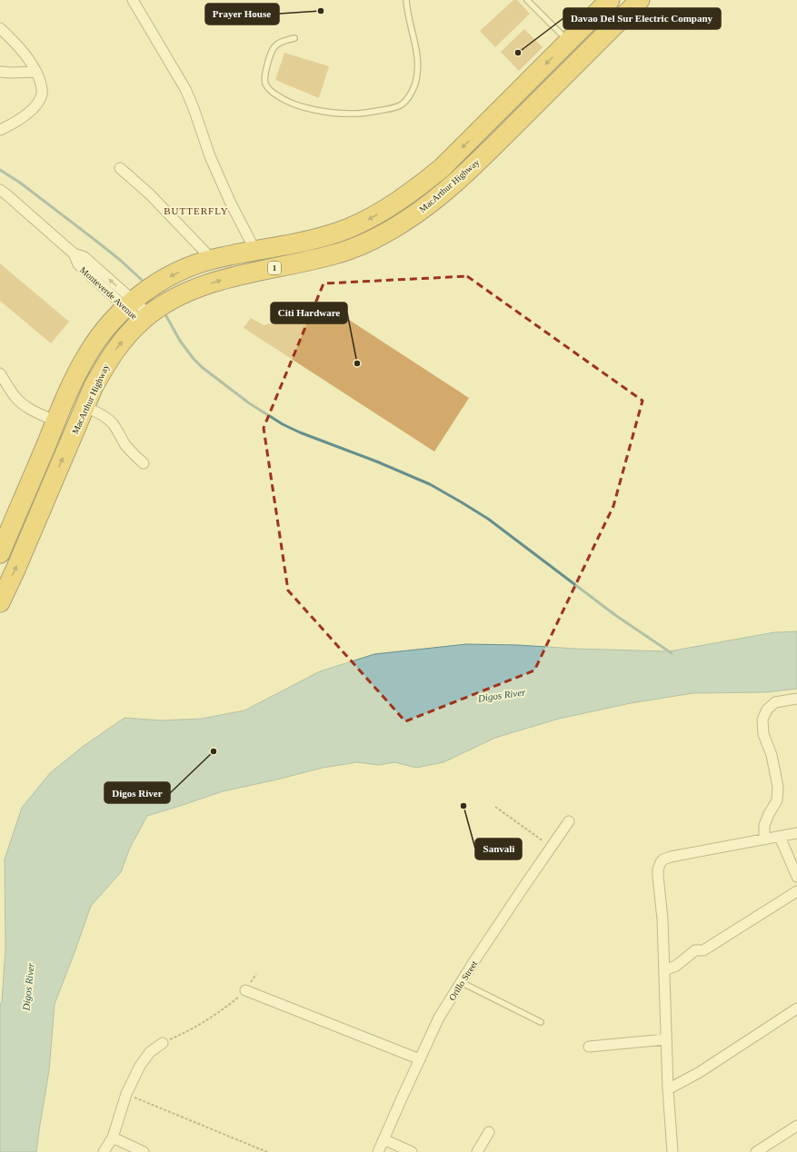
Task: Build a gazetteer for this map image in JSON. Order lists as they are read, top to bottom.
{
  "streets": {
    "highway": ["MacArthur Highway", "1"],
    "street": ["Monteverde Avenue", "Orillo Street"]
  },
  "crossings": [
    ["MacArthur Highway", "Monteverde Avenue"]
  ],
  "districts": ["BUTTERFLY"],
  "water": ["Digos River"],
  "places": [
    "Prayer House",
    "Davao Del Sur Electric Company",
    "Citi Hardware",
    "Digos River",
    "Sanvali"
  ]
}
